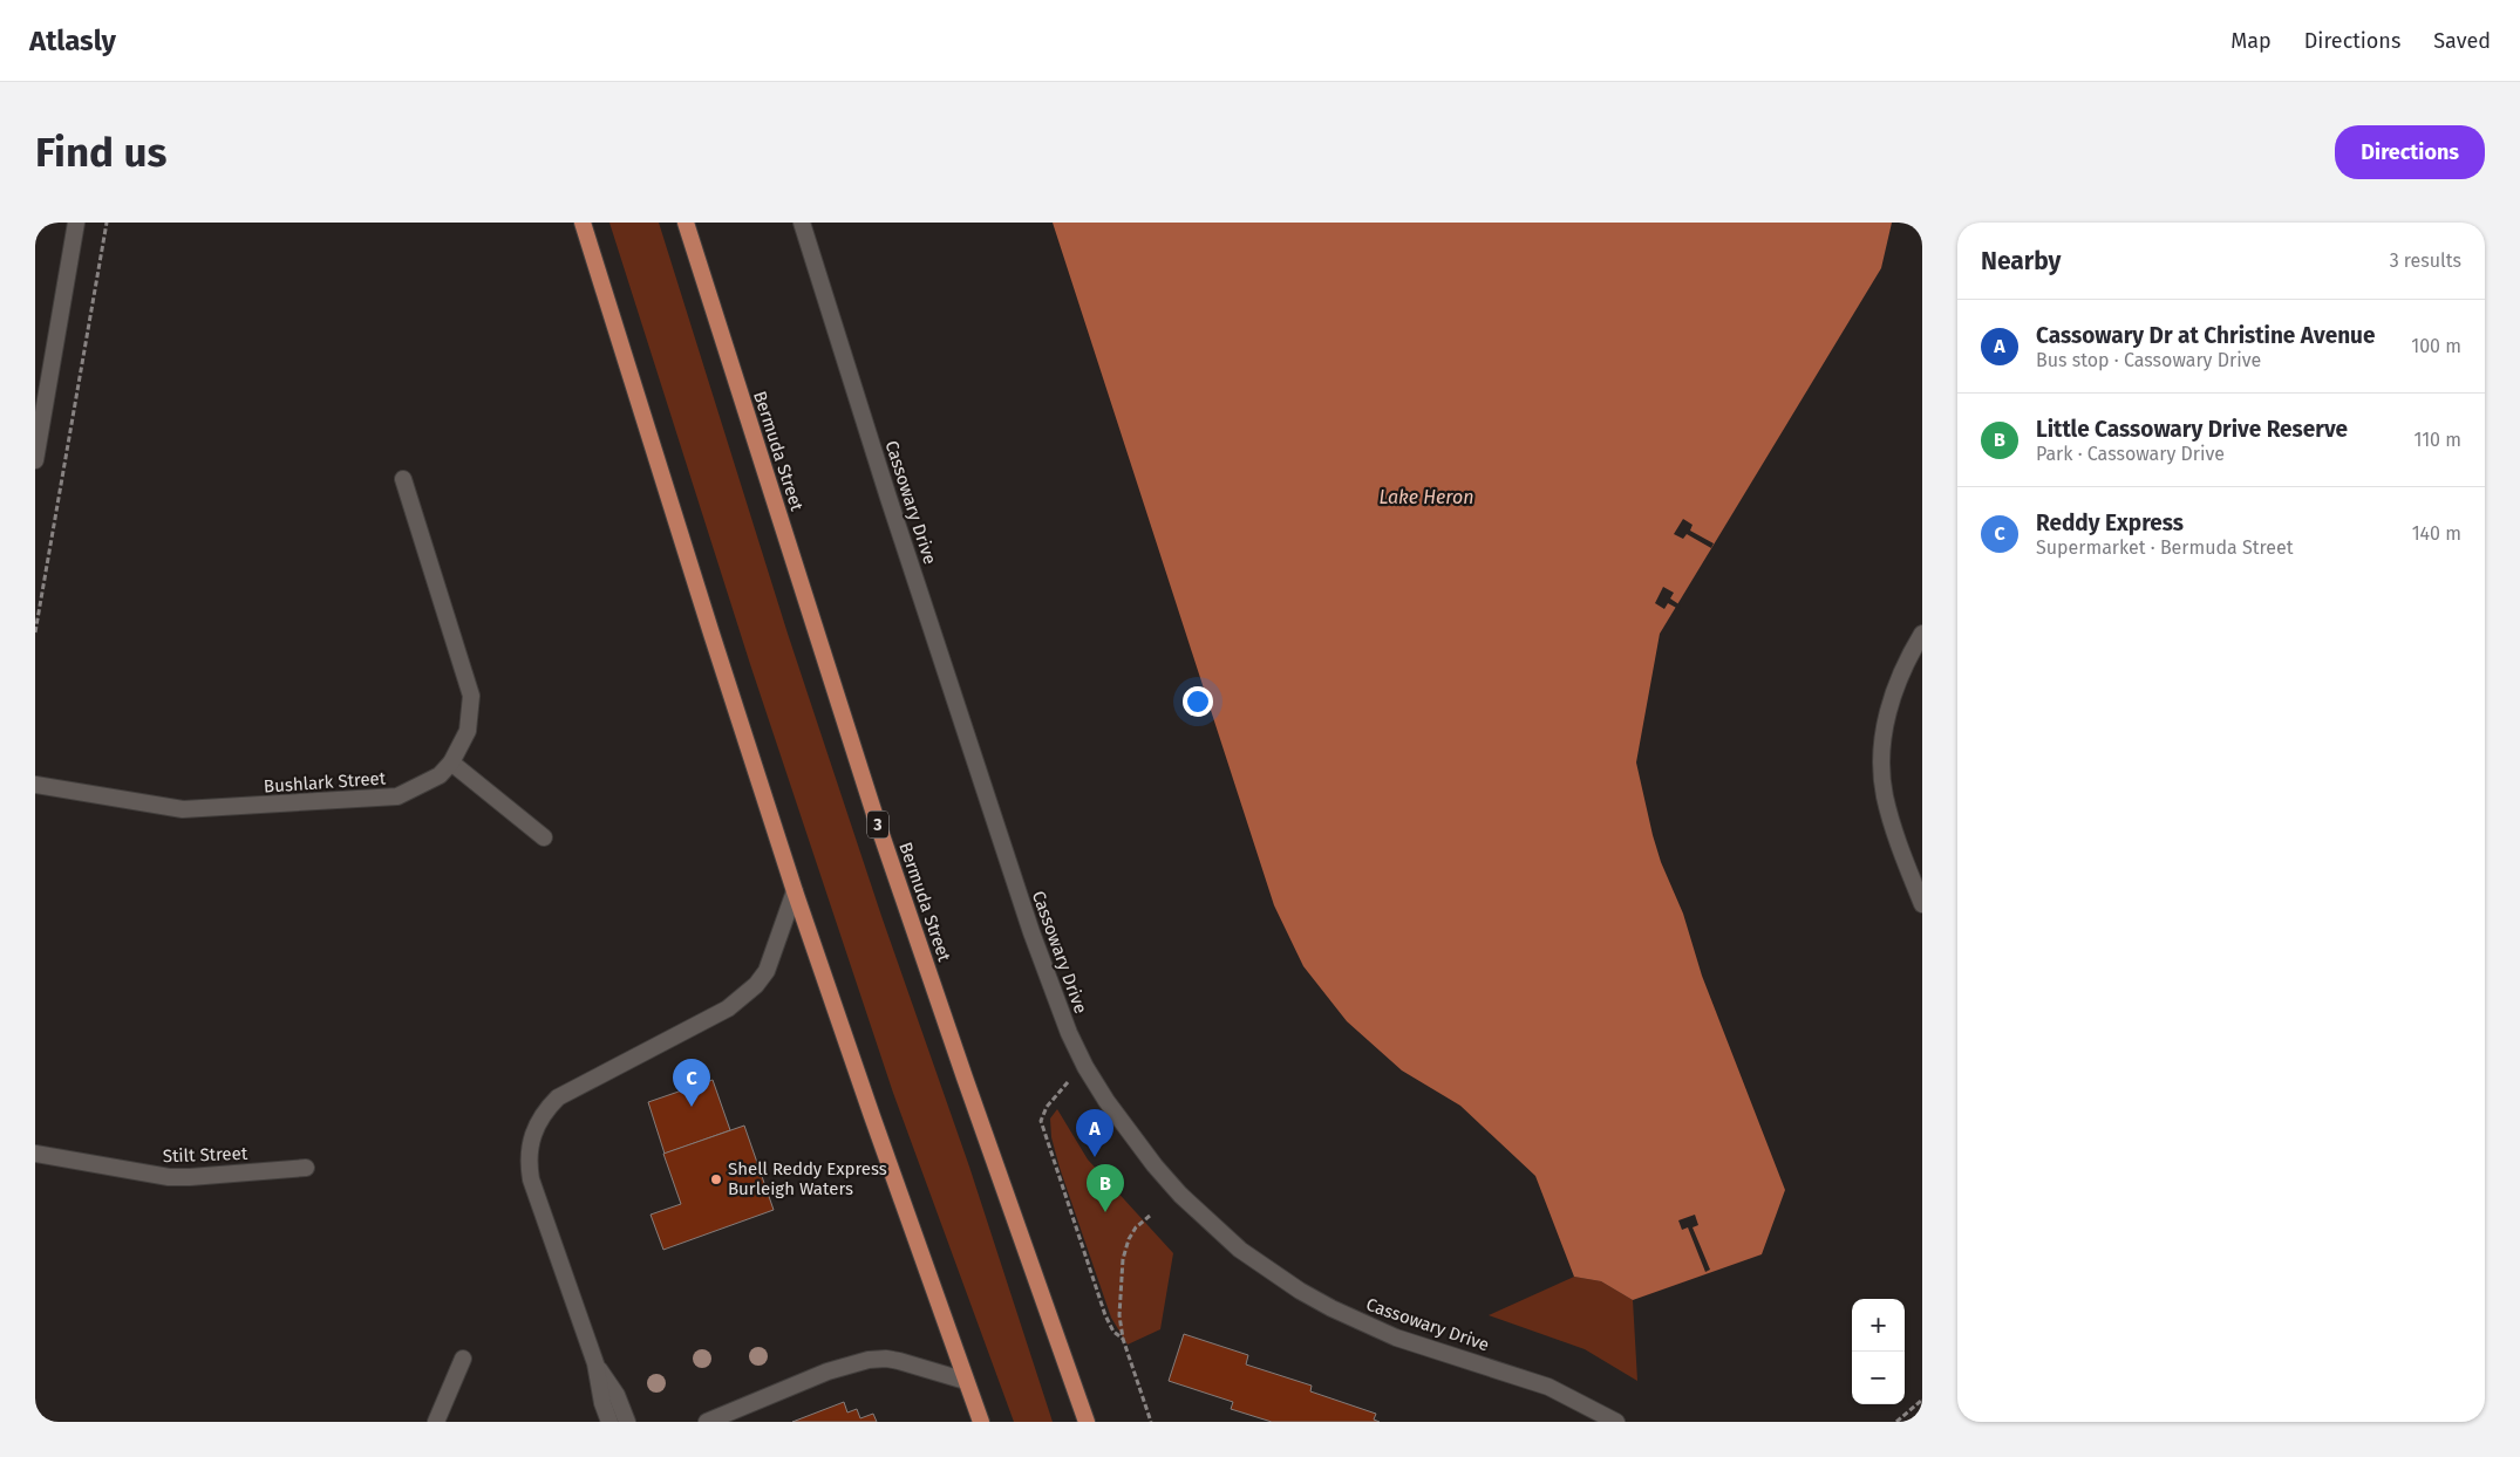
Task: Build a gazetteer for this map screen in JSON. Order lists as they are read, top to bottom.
{
  "streets": {
    "main road": ["Bermuda Street", "3"],
    "street": ["Cassowary Drive", "Bushlark Street", "Stilt Street"]
  },
  "water": ["Lake Heron"],
  "places": ["Shell Reddy Express Burleigh Waters"],
  "page": {
    "header": "Atlasly",
    "nav": ["Map", "Directions", "Saved"],
    "buttons": "Directions",
    "title": "Find us",
    "heading": ["Nearby", "3 results"],
    "list": [
      {
        "mark": "A",
        "name": "Cassowary Dr at Christine Avenue",
        "note": "Bus stop · Cassowary Drive",
        "value": "100 m"
      },
      {
        "mark": "B",
        "name": "Little Cassowary Drive Reserve",
        "note": "Park · Cassowary Drive",
        "value": "110 m"
      },
      {
        "mark": "C",
        "name": "Reddy Express",
        "note": "Supermarket · Bermuda Street",
        "value": "140 m"
      }
    ],
    "pins": ["C", "A", "B"],
    "map_buttons": ["+", "−"]
  }
}
